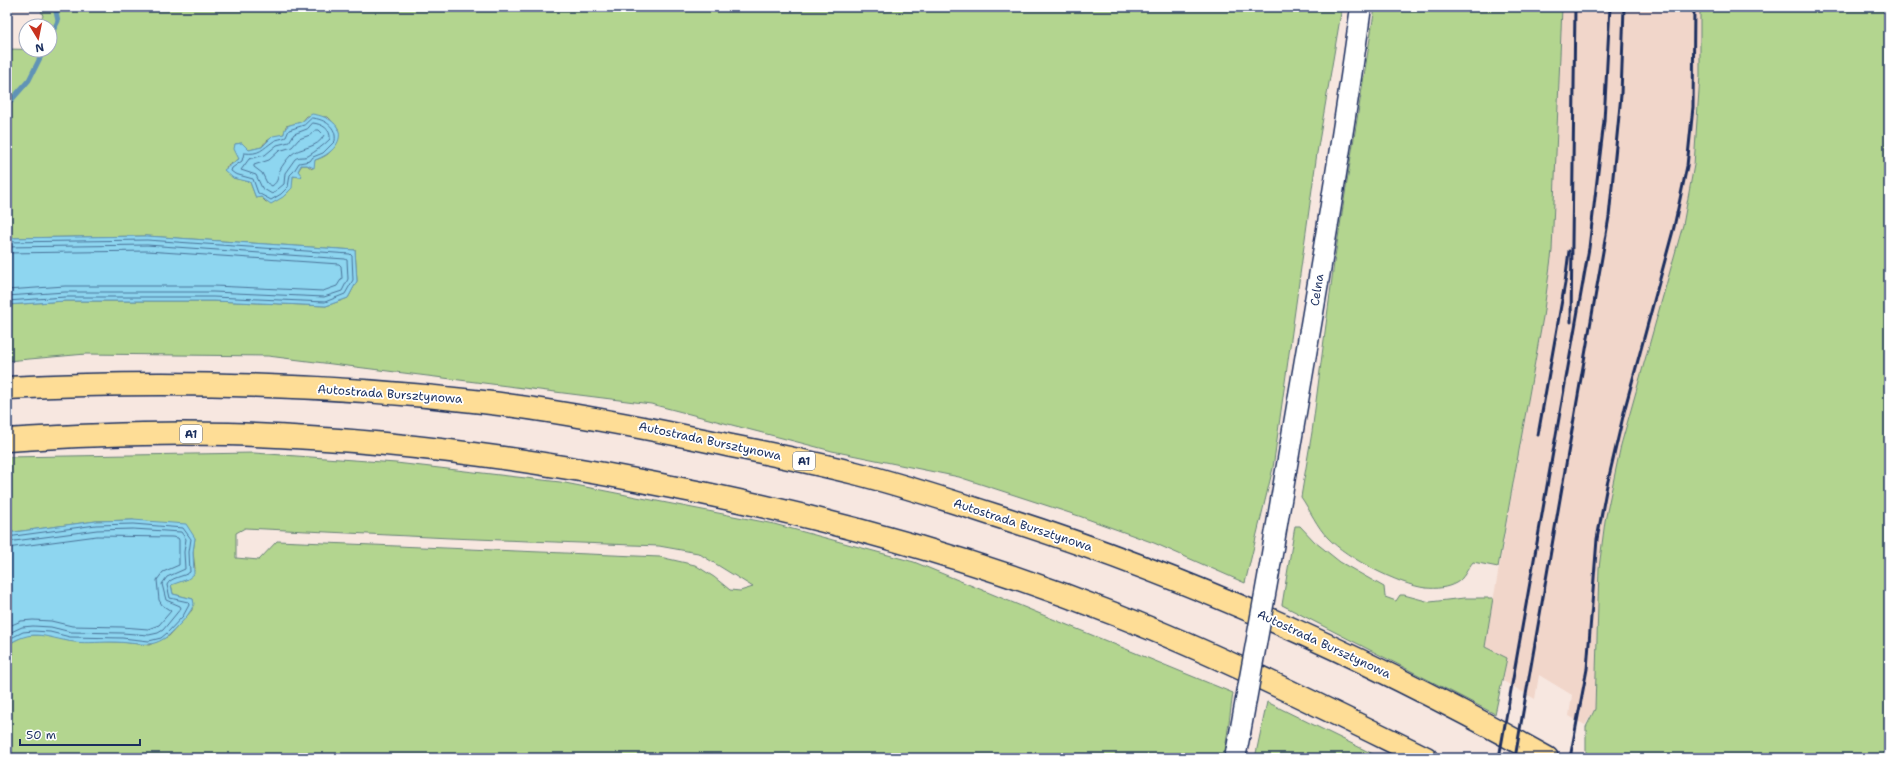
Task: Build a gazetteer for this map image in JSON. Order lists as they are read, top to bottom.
{
  "streets": {
    "highway": ["Autostrada Bursztynowa", "A1"],
    "street": ["Celna"]
  },
  "scale_bar": "50 m",
  "north": "bottom"
}
